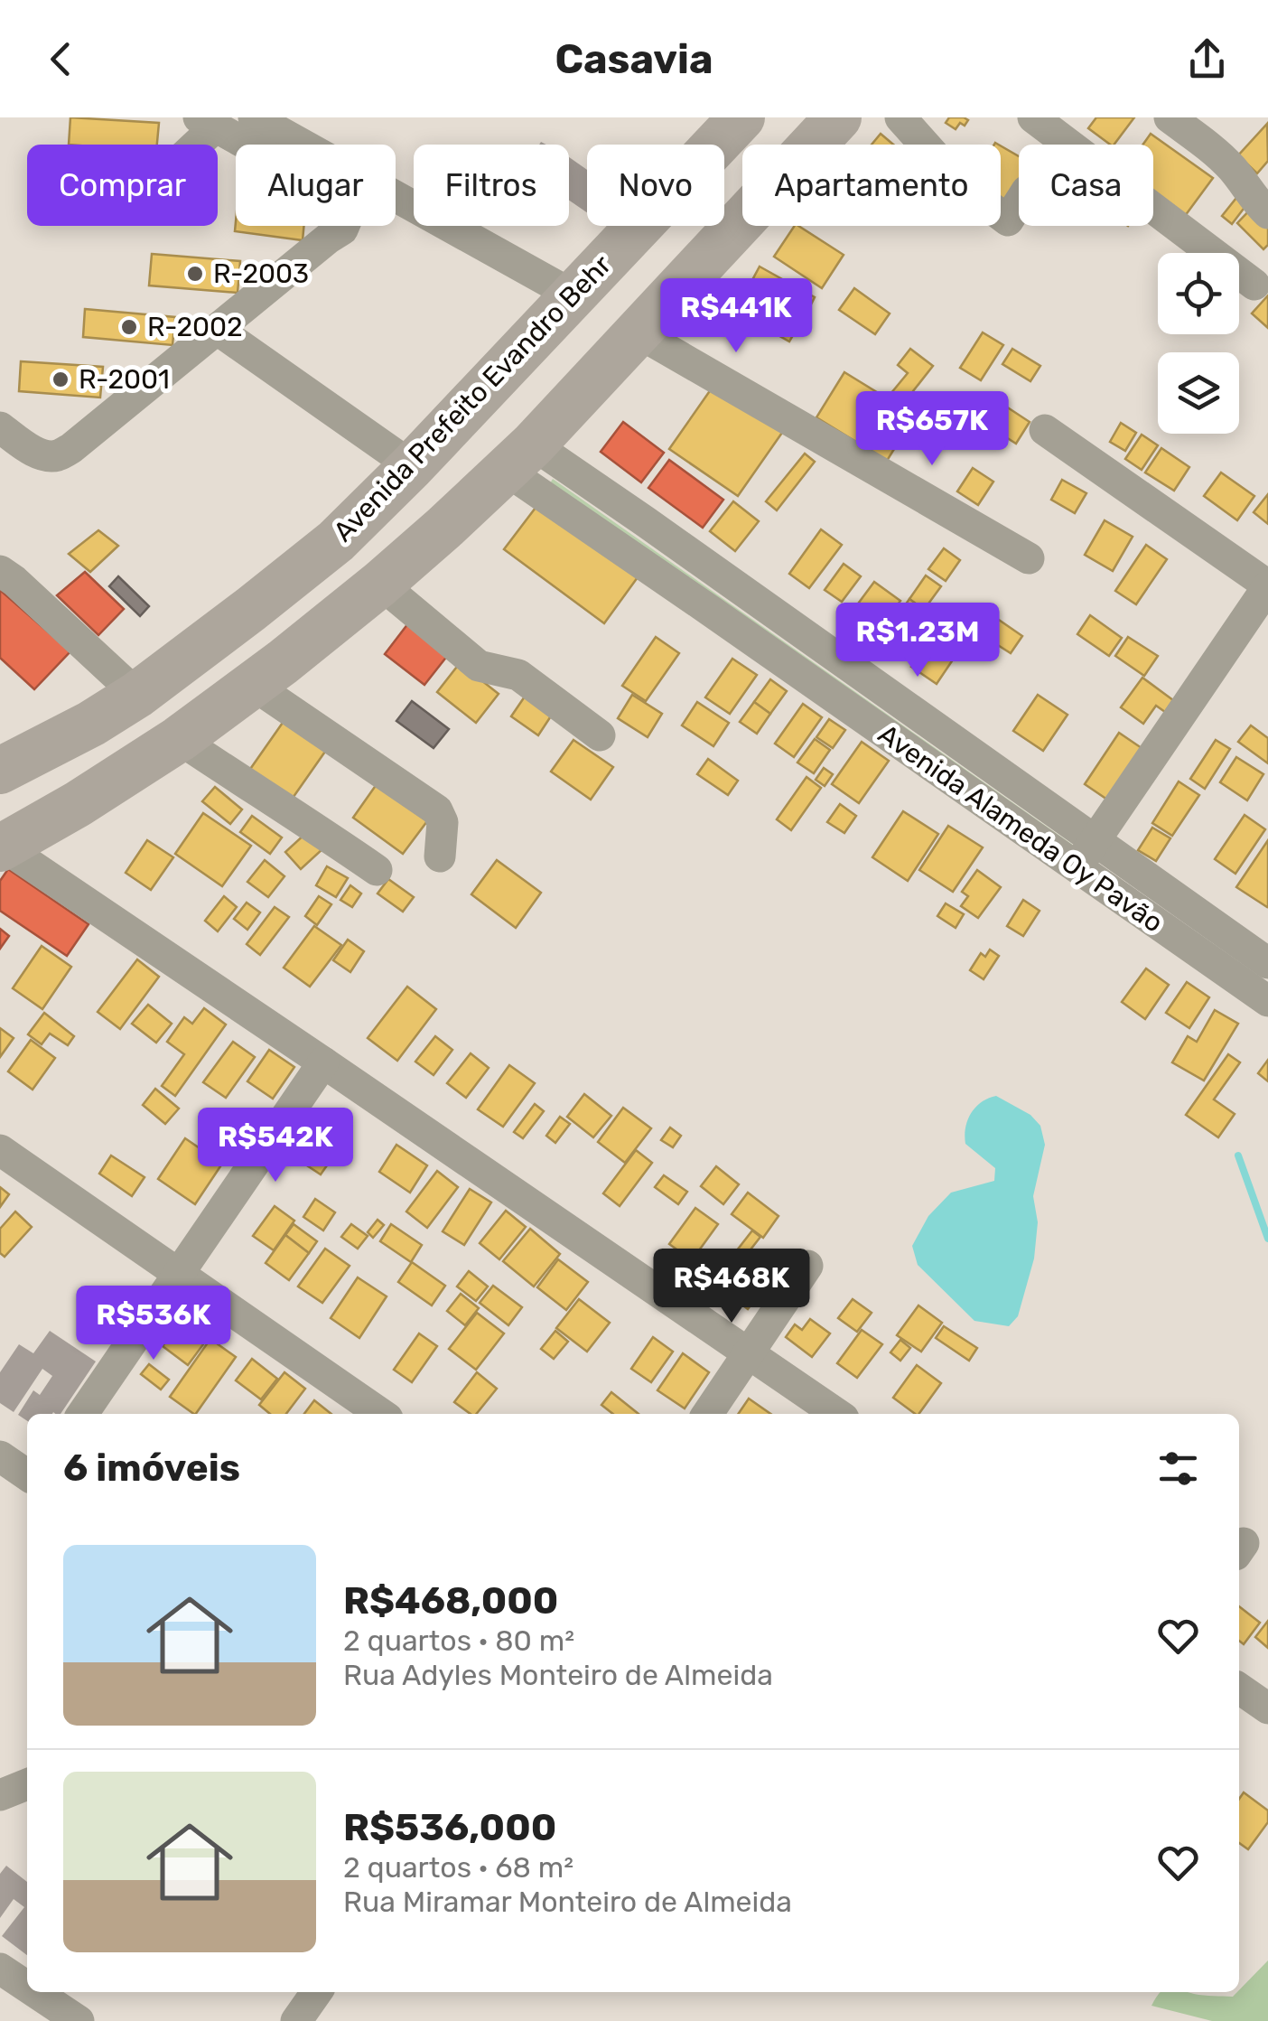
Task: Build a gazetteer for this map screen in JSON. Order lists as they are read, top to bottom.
{
  "streets": {
    "highway": ["Avenida Prefeito Evandro Behr"],
    "street": ["Avenida Alameda Oy Pavão"]
  },
  "places": ["R-2003", "R-2002", "R-2001"],
  "page": {
    "header": "Casavia",
    "chip": [
      "Comprar",
      "Alugar",
      "Filtros",
      "Novo",
      "Apartamento",
      "Casa"
    ],
    "price": [
      "R$441K",
      "R$657K",
      "R$1.23M",
      "R$542K",
      "R$468K",
      "R$536K"
    ],
    "heading": "6 imóveis",
    "list": [
      {
        "name": "R$468,000",
        "note": "2 quartos · 80 m² · Rua Adyles Monteiro de Almeida"
      },
      {
        "name": "R$536,000",
        "note": "2 quartos · 68 m² · Rua Miramar Monteiro de Almeida"
      }
    ]
  }
}
